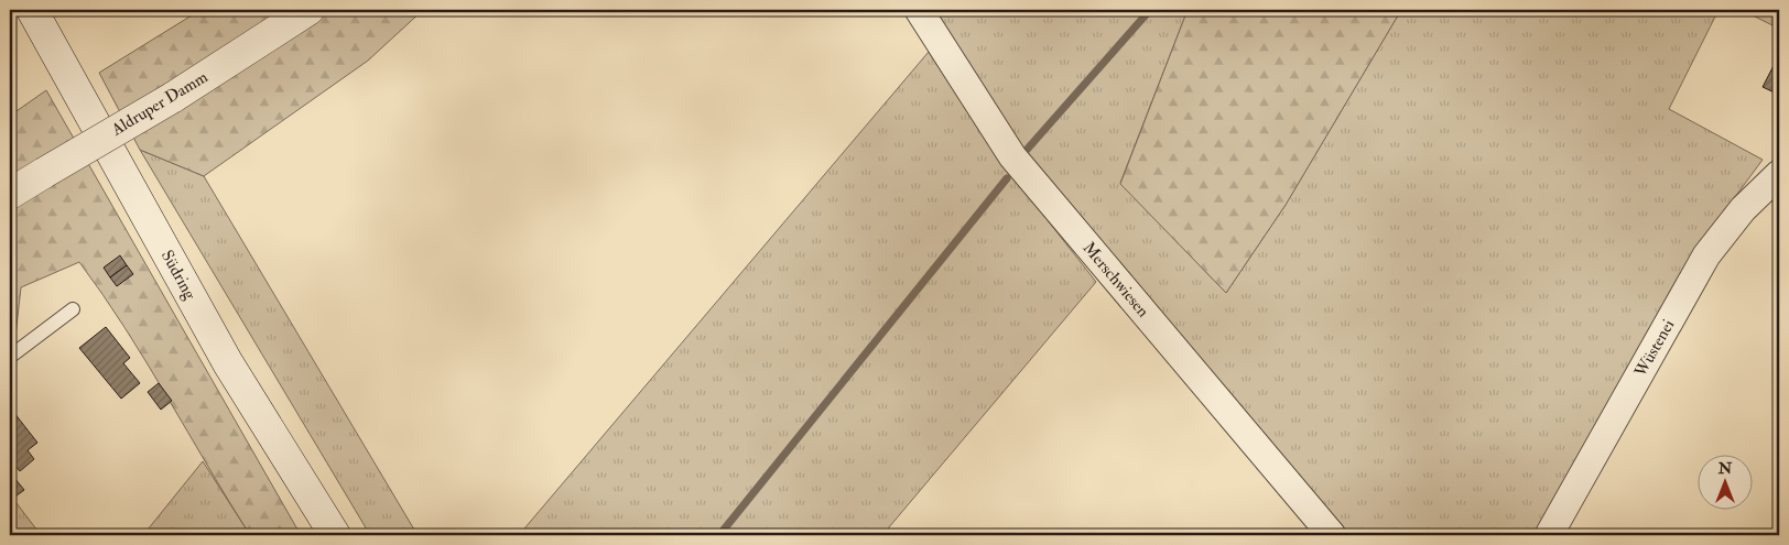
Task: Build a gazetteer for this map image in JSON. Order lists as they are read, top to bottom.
{
  "streets": {
    "main road": ["Aldruper Damm", "Südring"],
    "street": ["Merschwiesen", "Wüstenei"]
  },
  "north": "top"
}
